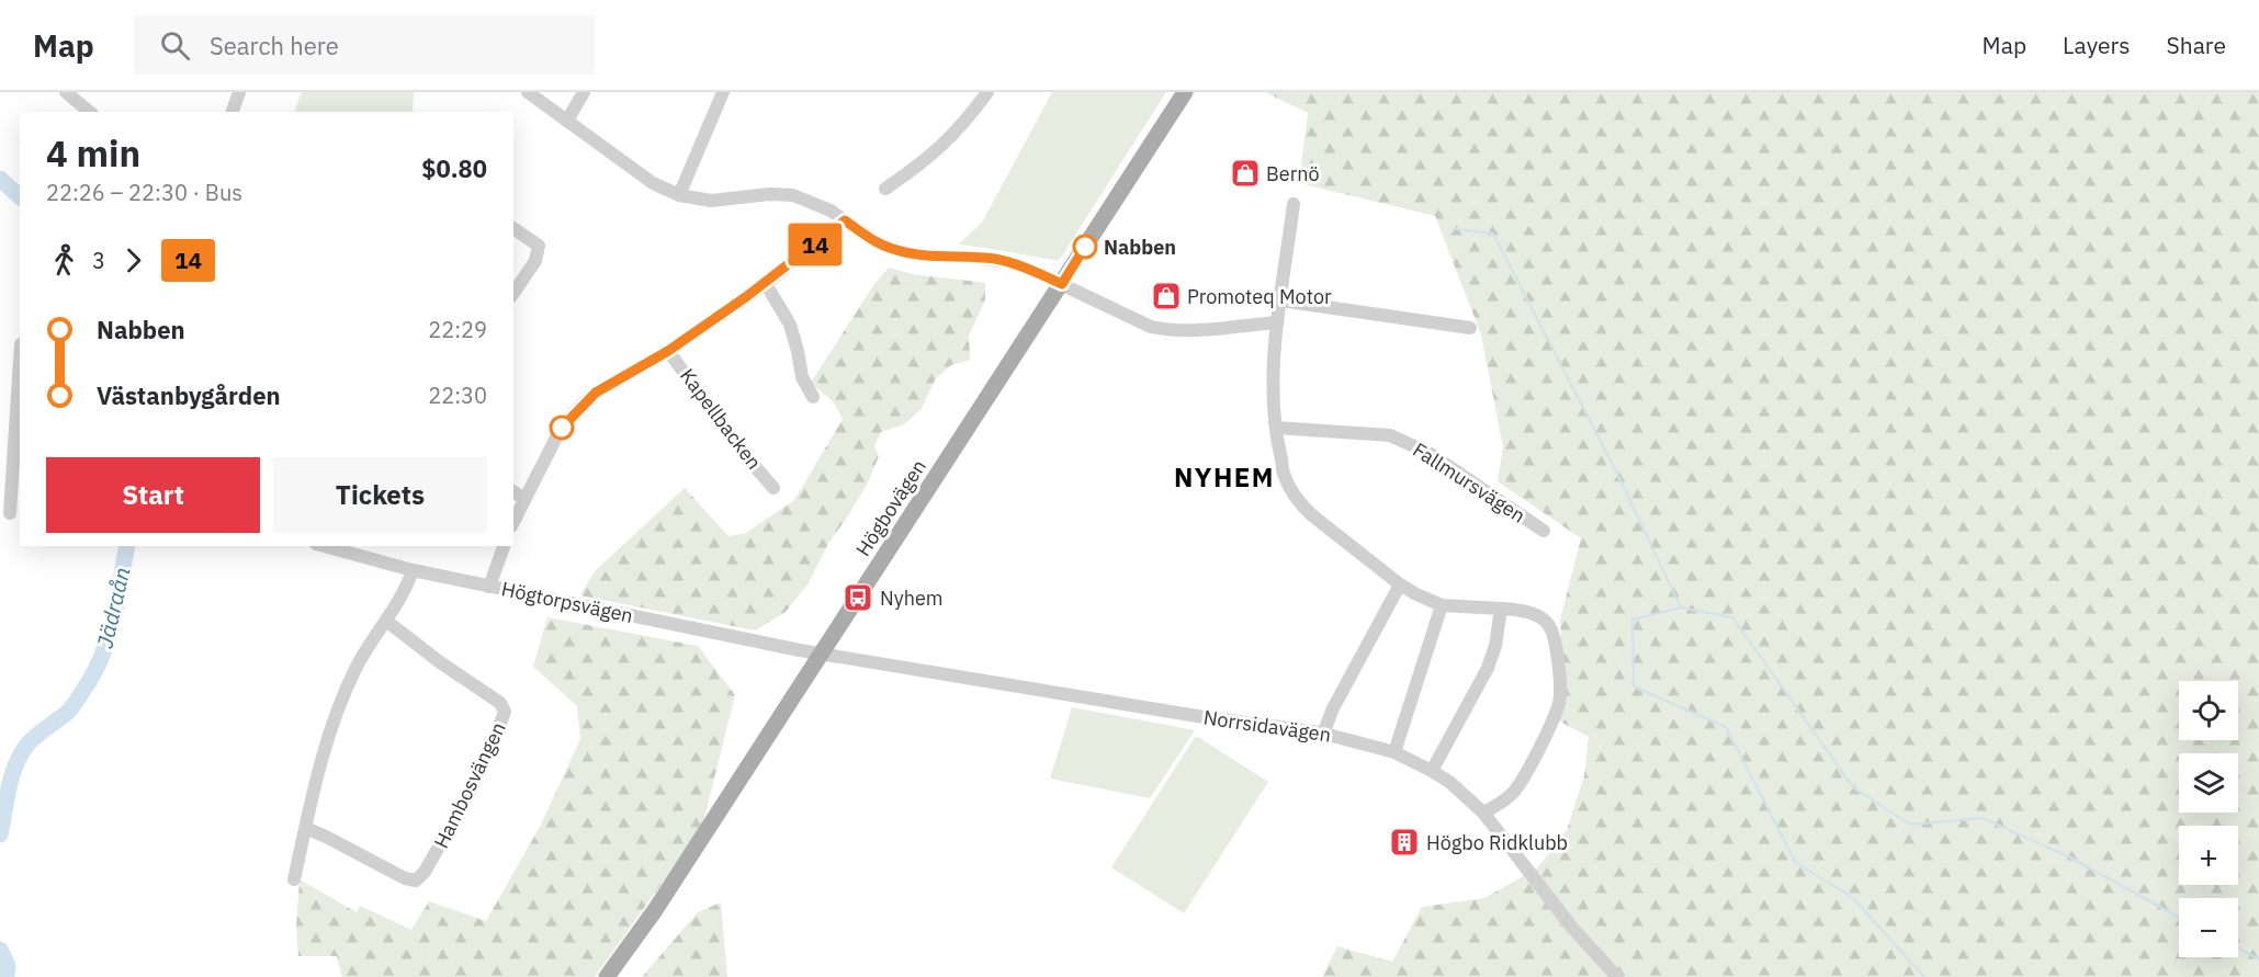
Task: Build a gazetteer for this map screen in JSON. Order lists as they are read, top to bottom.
{
  "streets": {
    "main road": ["Högbovägen"],
    "street": [
      "Kapellbacken",
      "Fallmursvägen",
      "Högtorpsvägen",
      "Norrsidavägen",
      "Hambosvängen"
    ]
  },
  "crossings": [
    ["Högbovägen", "Högtorpsvägen"],
    ["Högbovägen", "Norrsidavägen"],
    ["Högtorpsvägen", "Norrsidavägen"]
  ],
  "districts": ["NYHEM"],
  "water": ["Jädraån"],
  "places": {
    "shop": ["Bernö", "Promoteq Motor"],
    "other": ["Nabben"],
    "bus stop": ["Nyhem"],
    "building": ["Högbo Ridklubb"]
  },
  "lines": ["bus line 14"],
  "page": {
    "header": "Map",
    "search": "Search here",
    "nav": ["Map", "Layers", "Share"],
    "on_map": "14",
    "heading": ["4 min", "22:26 – 22:30 · Bus", "$0.80"],
    "legs": ["3", "14"],
    "list": [
      {
        "name": "Nabben",
        "value": "22:29"
      },
      {
        "name": "Västanbygården",
        "value": "22:30"
      }
    ],
    "buttons": ["Start", "Tickets"],
    "map_buttons": ["+", "−"]
  }
}
